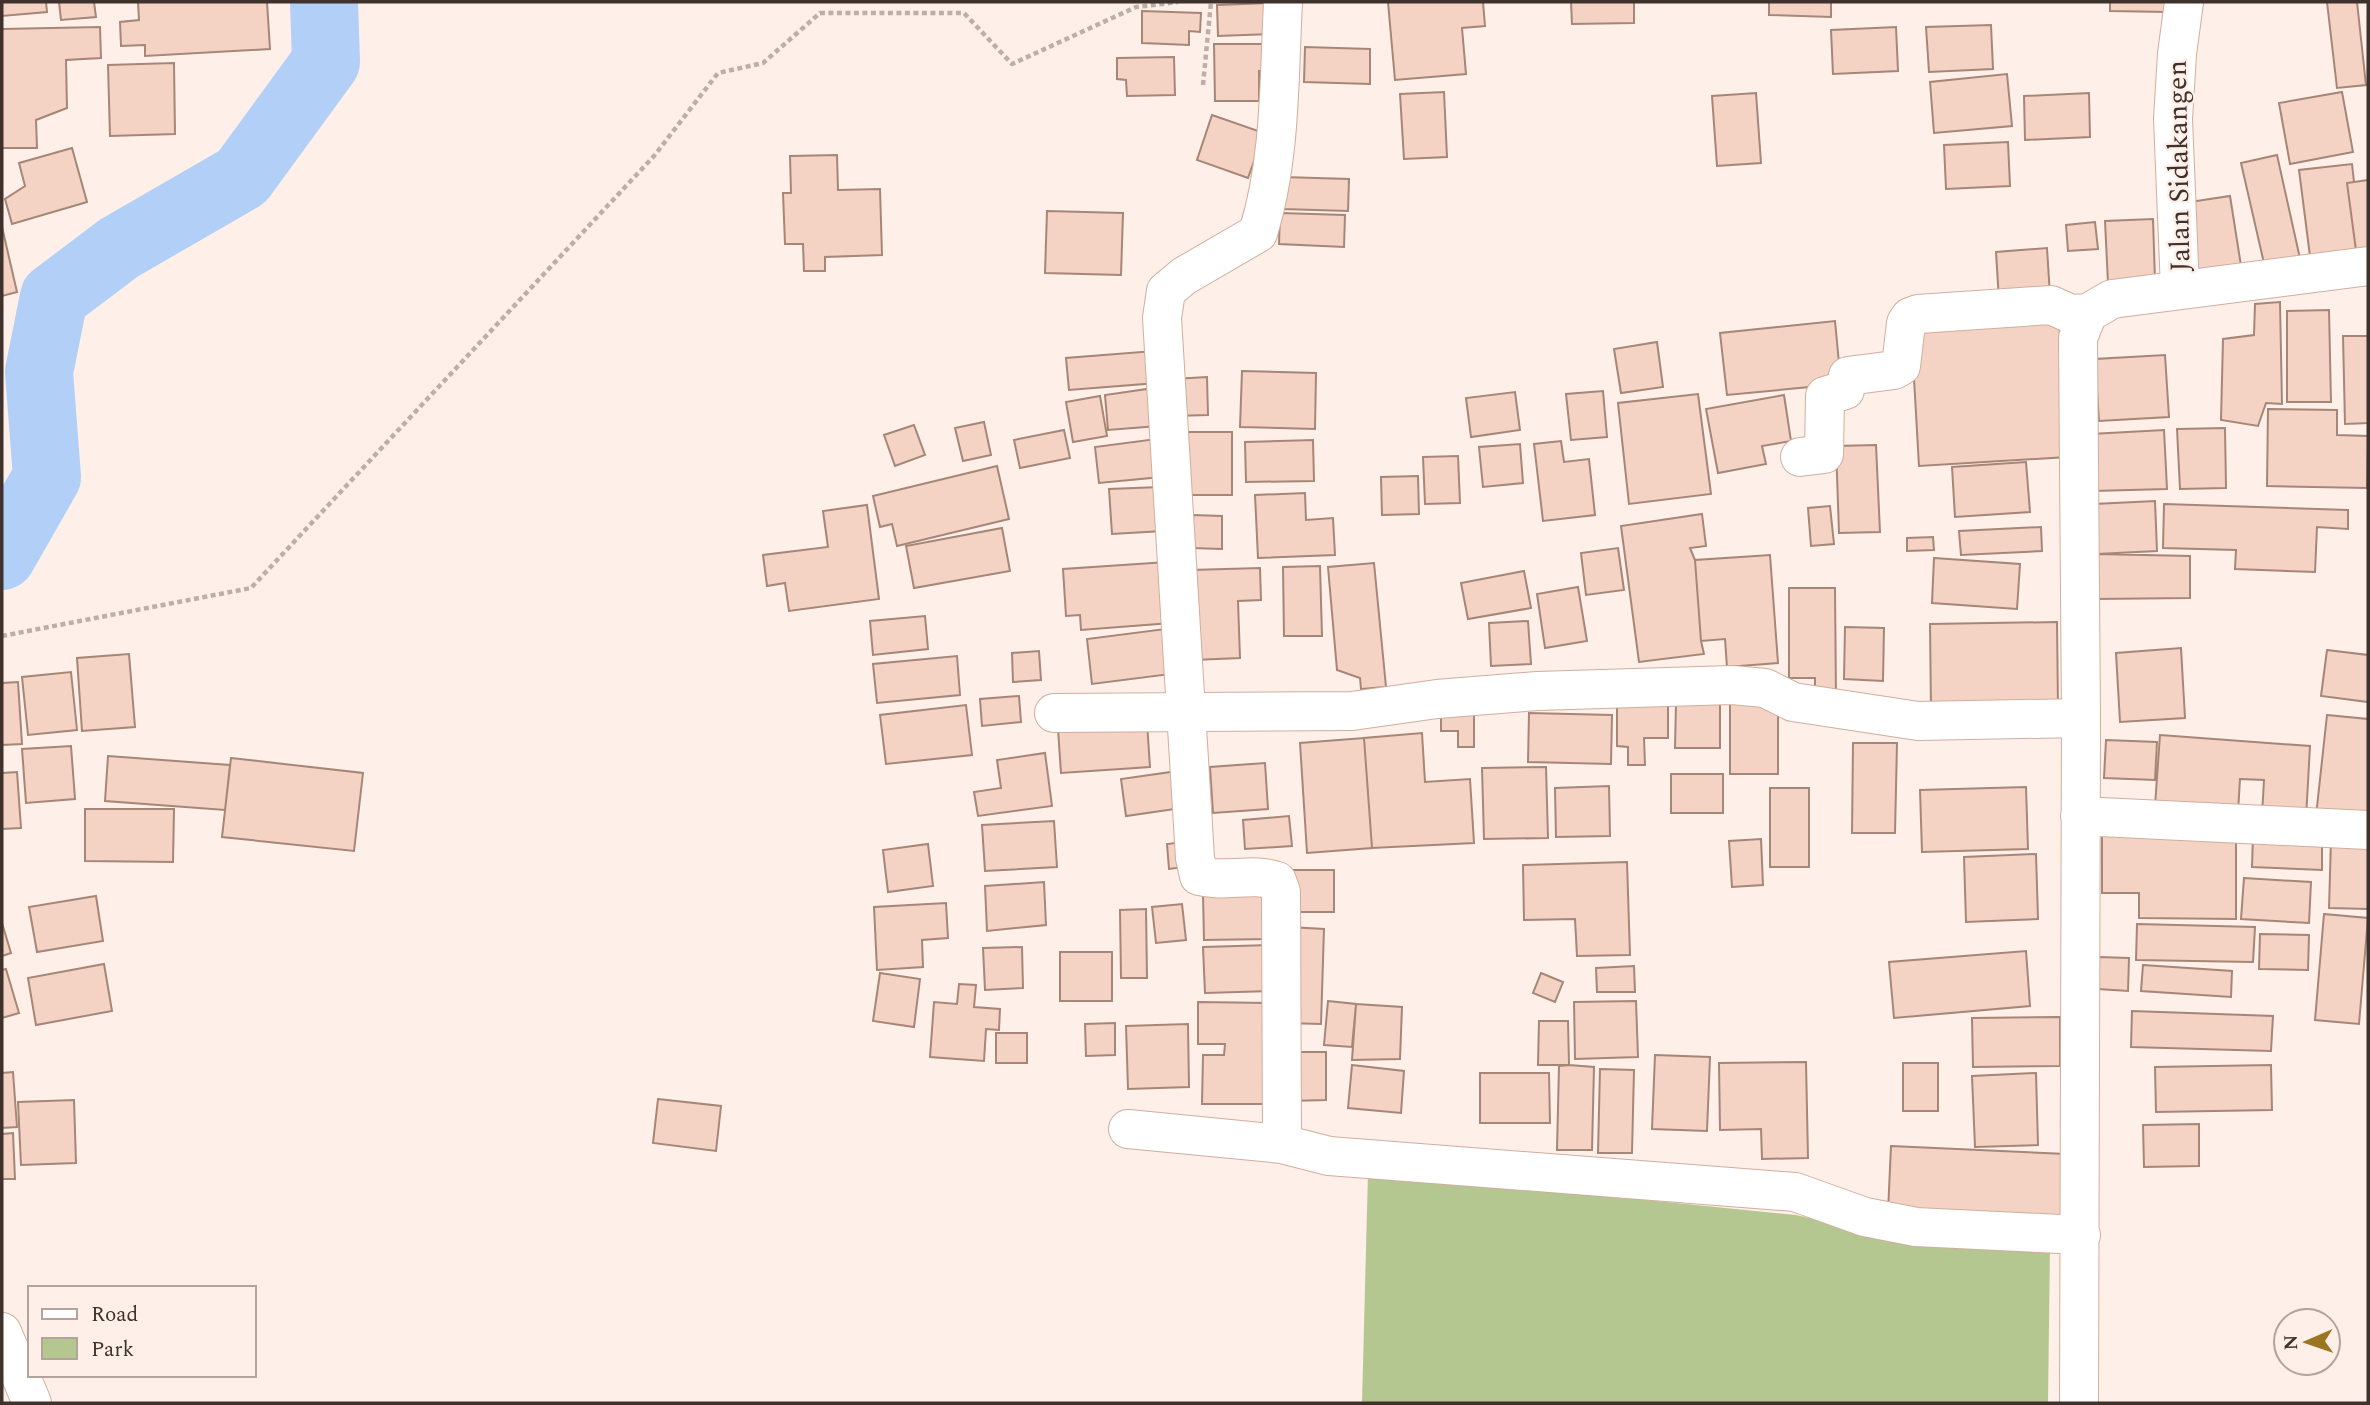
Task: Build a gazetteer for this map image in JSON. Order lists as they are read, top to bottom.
{
  "streets": {
    "street": ["Jalan Sidakangen"]
  },
  "legend": ["Road", "Park"],
  "north": "left"
}
